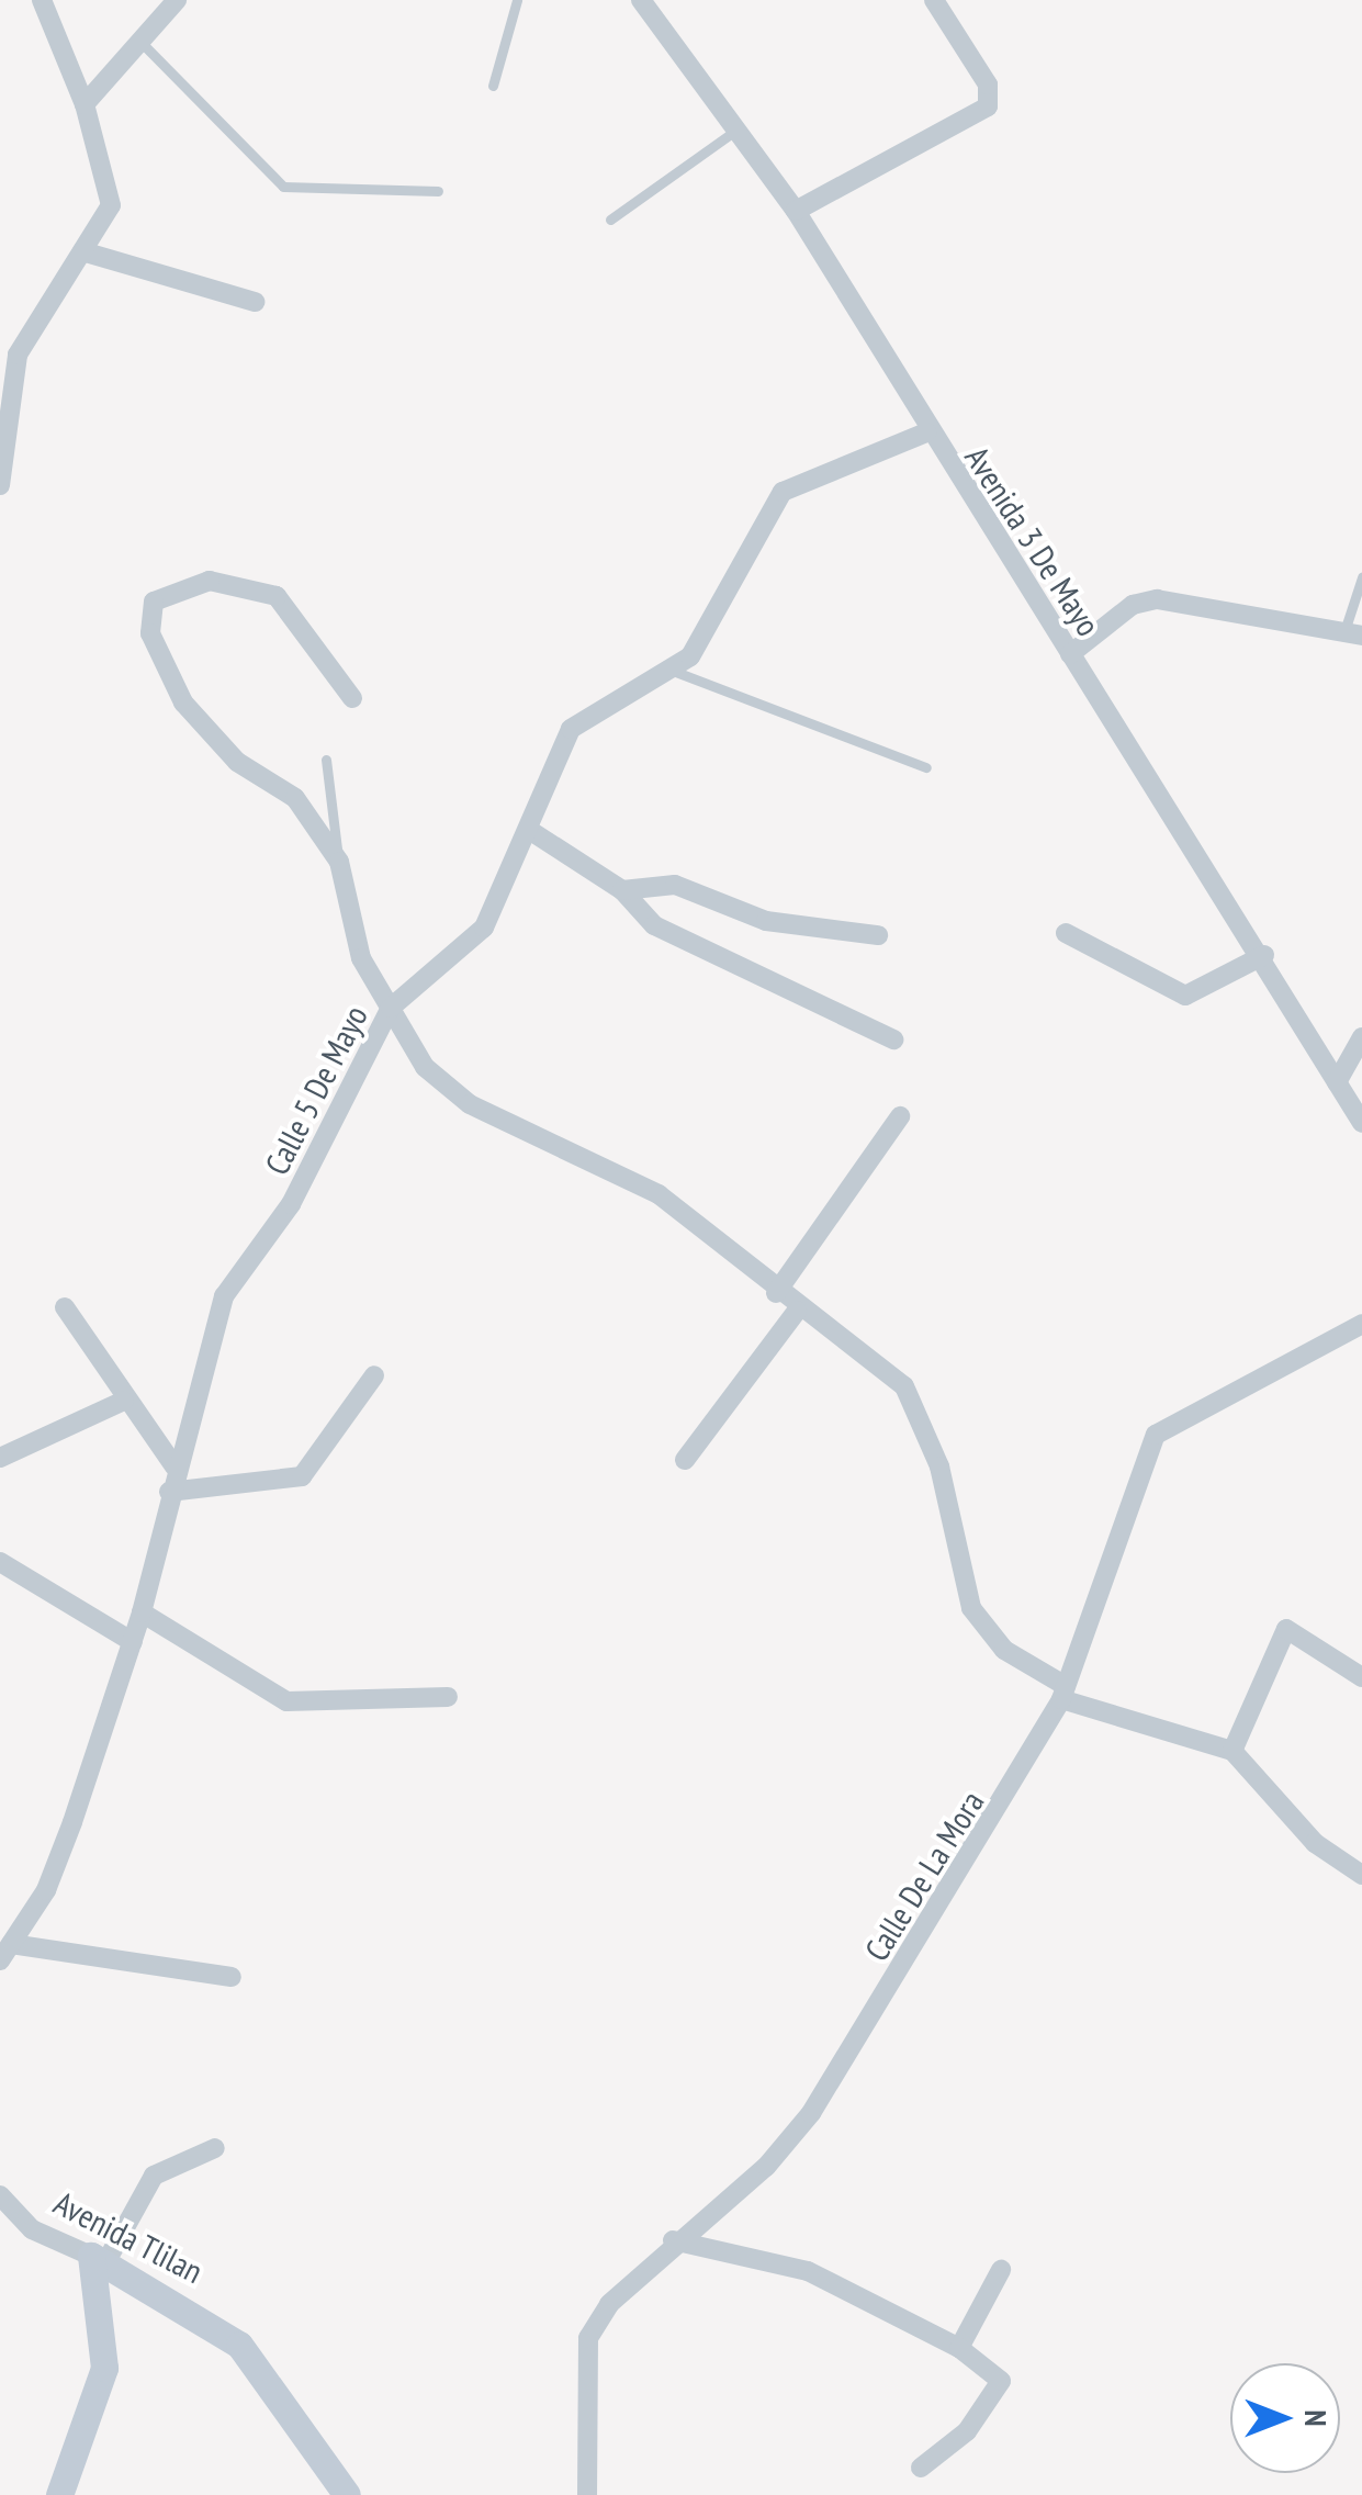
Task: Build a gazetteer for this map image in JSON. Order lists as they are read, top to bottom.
{
  "streets": {
    "main road": ["Avenida Tlilan"],
    "street": ["Avenida 3 De Mayo", "Calle 5 De Mayo", "Calle De La Mora"]
  },
  "crossings": [
    ["Avenida 3 De Mayo", "Calle 5 De Mayo"]
  ],
  "north": "right"
}
